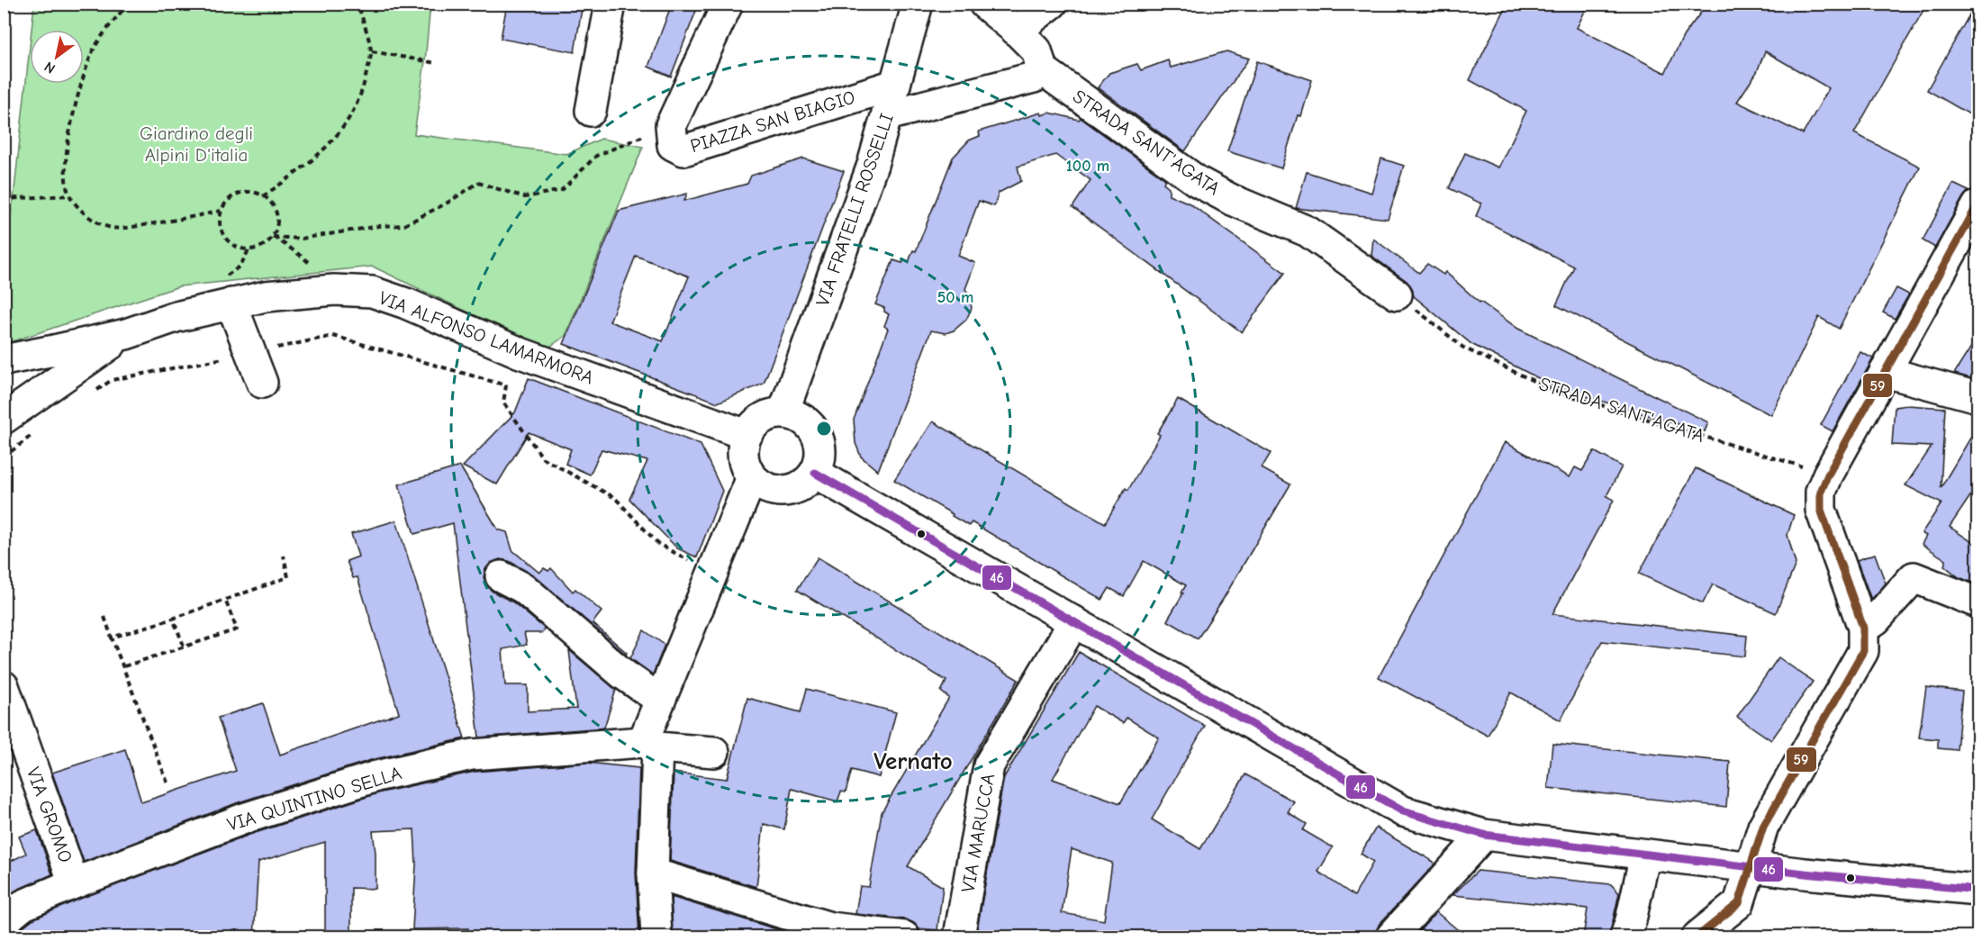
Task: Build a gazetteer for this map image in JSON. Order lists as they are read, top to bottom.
{
  "streets": {
    "street": [
      "PIAZZA SAN BIAGIO",
      "STRADA SANT'AGATA",
      "VIA FRATELLI ROSSELLI",
      "VIA ALFONSO LAMARMORA",
      "VIA QUINTINO SELLA",
      "VIA GROMO",
      "VIA MARUCCA"
    ]
  },
  "crossings": [
    ["PIAZZA SAN BIAGIO", "VIA FRATELLI ROSSELLI"],
    ["VIA FRATELLI ROSSELLI", "VIA ALFONSO LAMARMORA"],
    ["VIA QUINTINO SELLA", "VIA GROMO"]
  ],
  "districts": ["Vernato"],
  "parks": ["Giardino degli Alpini D'italia"],
  "lines": ["transit line 59", "transit line 46"],
  "north": "bottom left",
  "rings": ["100 m", "50 m"]
}
